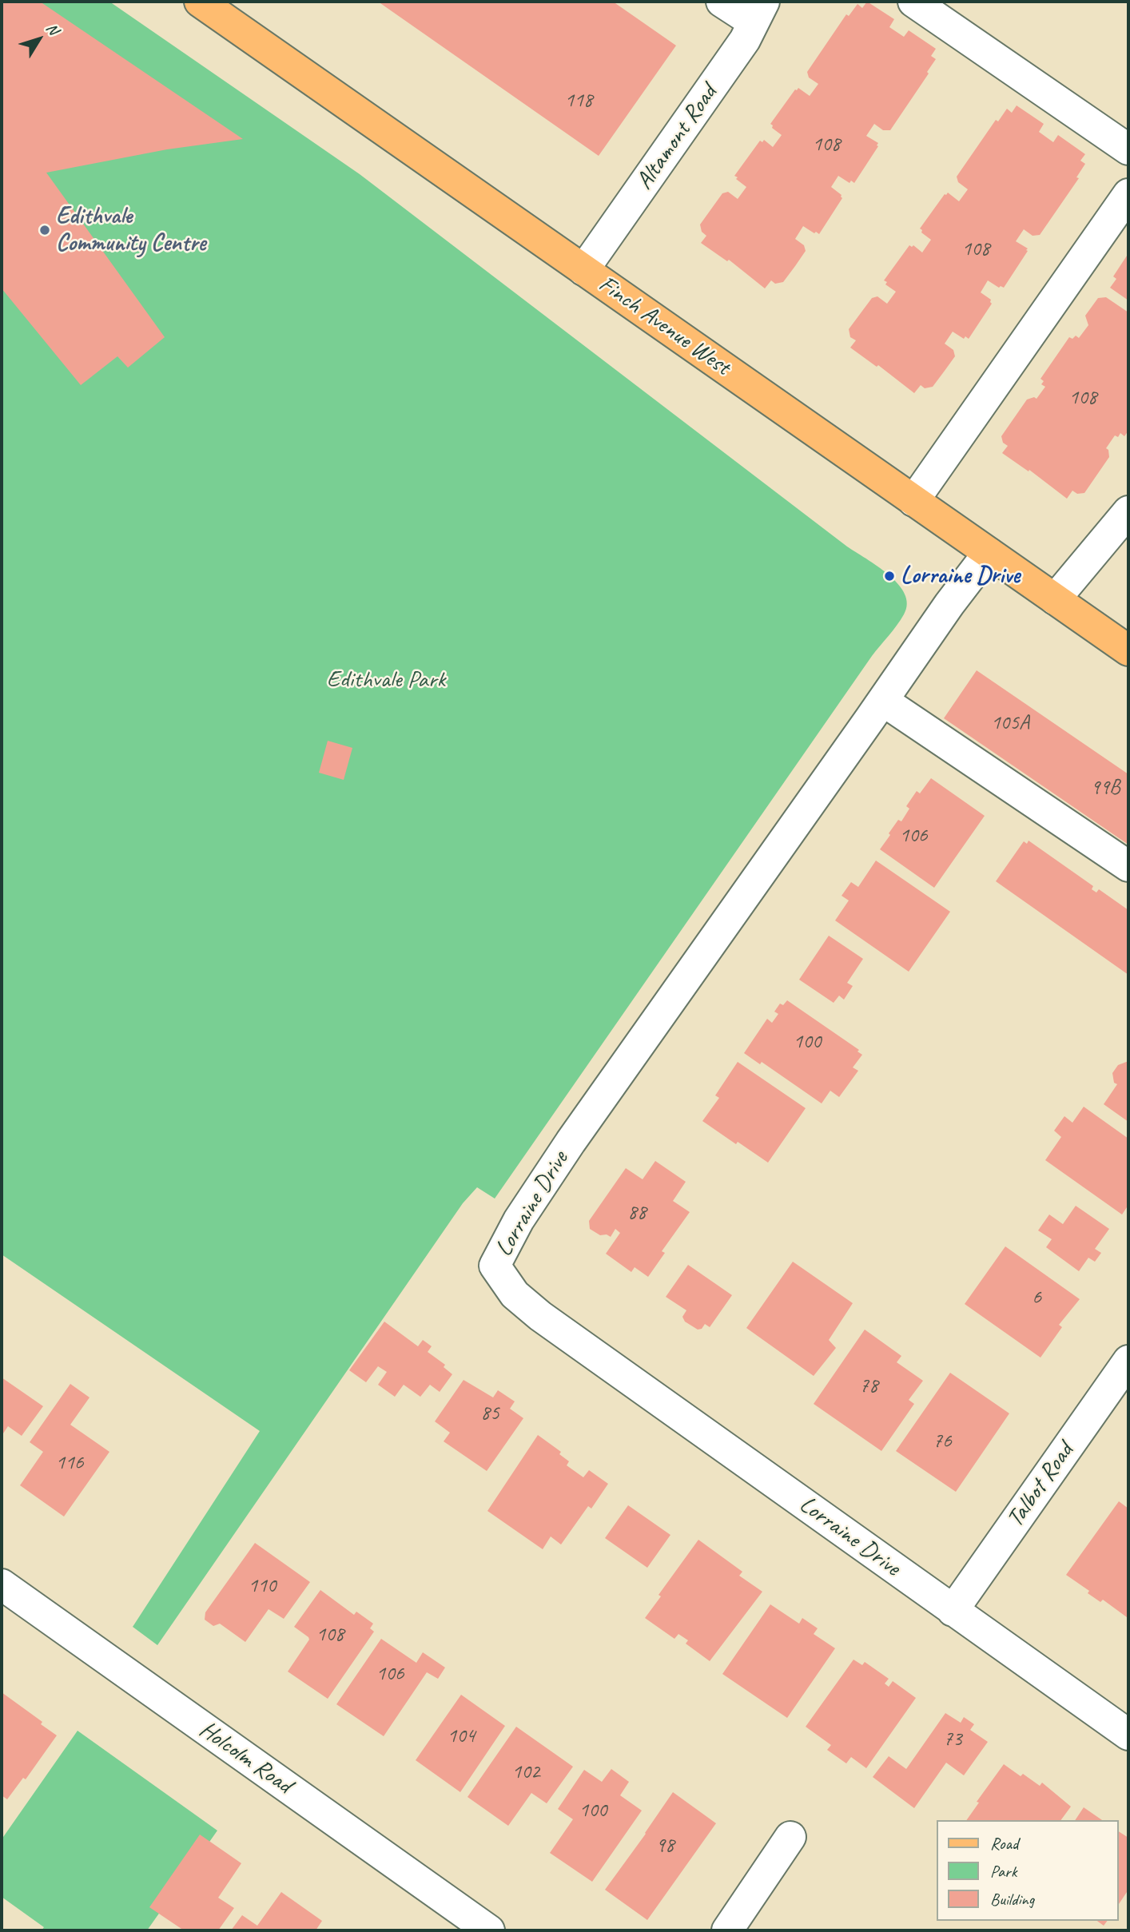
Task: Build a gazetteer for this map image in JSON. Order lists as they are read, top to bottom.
{
  "streets": {
    "main road": ["Finch Avenue West"],
    "street": [
      "Altamont Road",
      "Lorraine Drive",
      "Talbot Road",
      "Holcolm Road"
    ]
  },
  "crossings": [
    ["Altamont Road", "Finch Avenue West"],
    ["Finch Avenue West", "Lorraine Drive"],
    ["Lorraine Drive", "Talbot Road"]
  ],
  "parks": ["Edithvale Park"],
  "places": ["Edithvale Community Centre", "Lorraine Drive"],
  "house_numbers": [
    "118",
    "108",
    "108",
    "108",
    "105A",
    "99B",
    "106",
    "100",
    "88",
    "6",
    "78",
    "85",
    "76",
    "116",
    "110",
    "108",
    "106",
    "104",
    "73",
    "102",
    "100",
    "98"
  ],
  "legend": ["Road", "Park", "Building"],
  "north": "top right"
}
